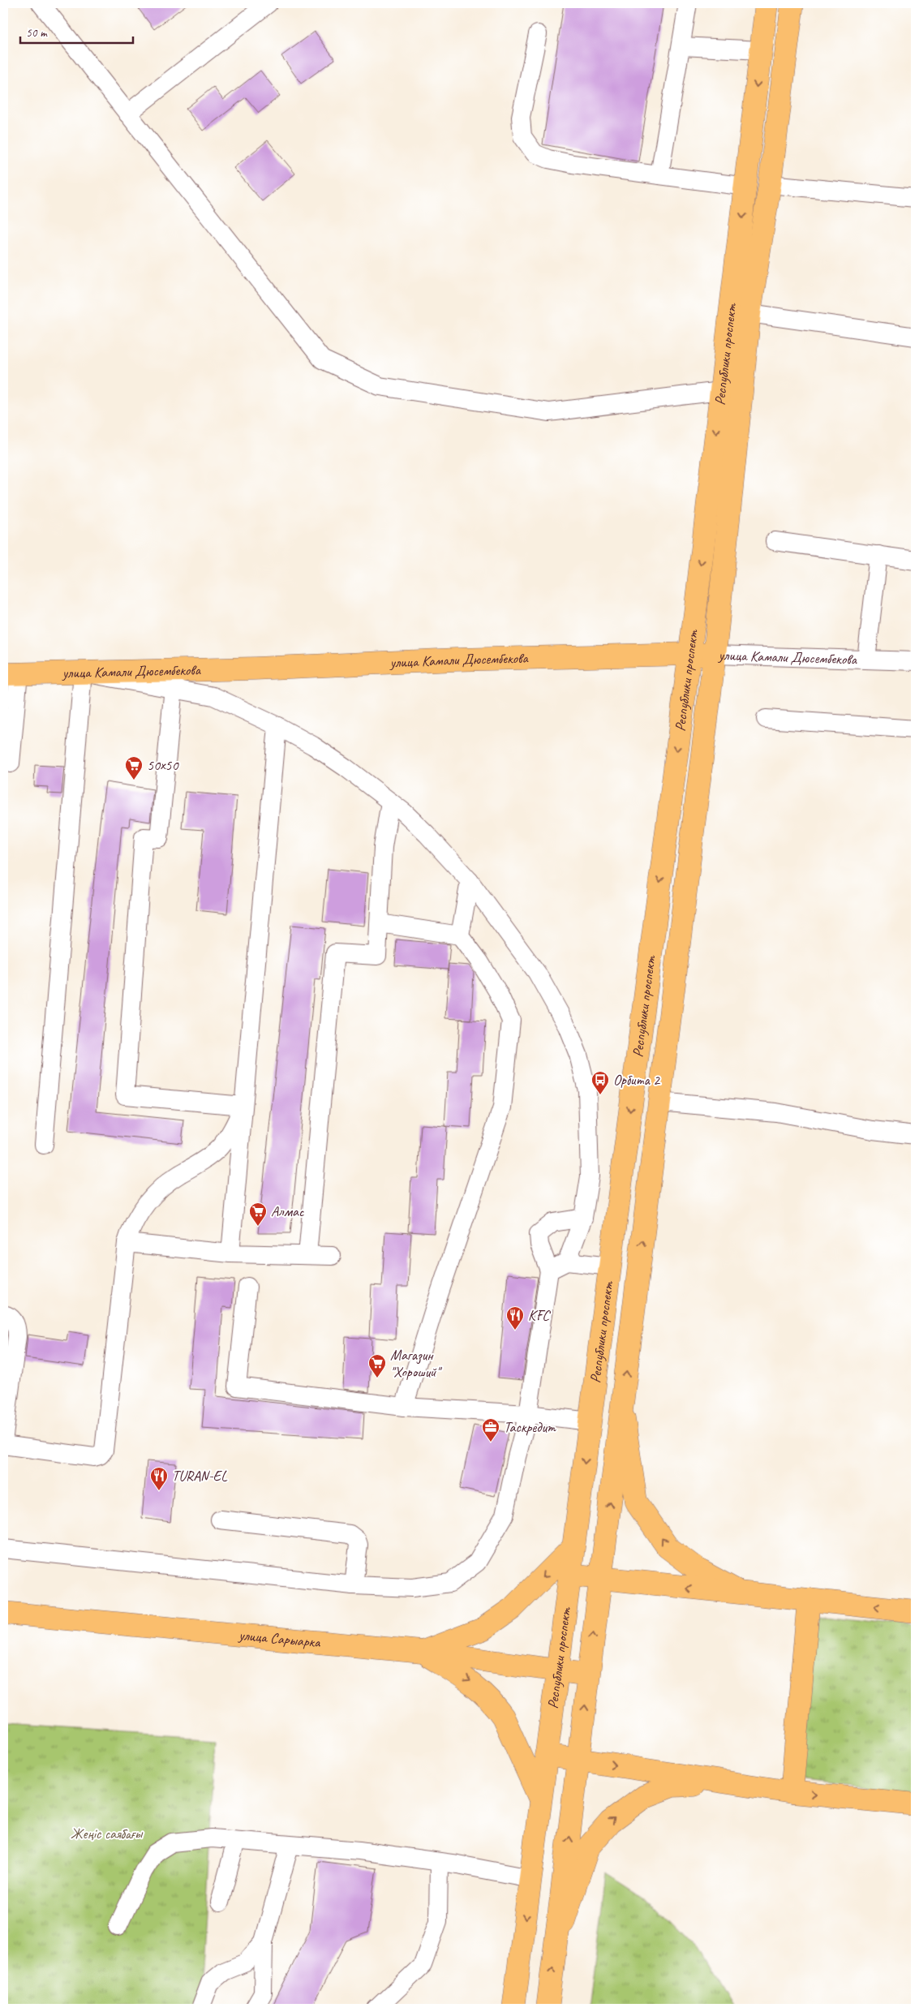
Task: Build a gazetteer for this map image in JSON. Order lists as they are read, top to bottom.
{
  "streets": {
    "main road": ["Республики проспект", "улица Камали Дюсембекова", "улица Сарыарка"]
  },
  "crossings": [
    ["Республики проспект", "улица Камали Дюсембекова"],
    ["Республики проспект", "улица Сарыарка"]
  ],
  "parks": ["Жеңіс саябағы"],
  "places": {
    "supermarket": ["50х50", "Алмас", "Магазин \"Хороший\""],
    "bus stop": ["Орбита 2"],
    "restaurant": ["KFC", "TURAN-EL"],
    "office": ["Таскредит"]
  },
  "scale_bar": "50 m"
}
